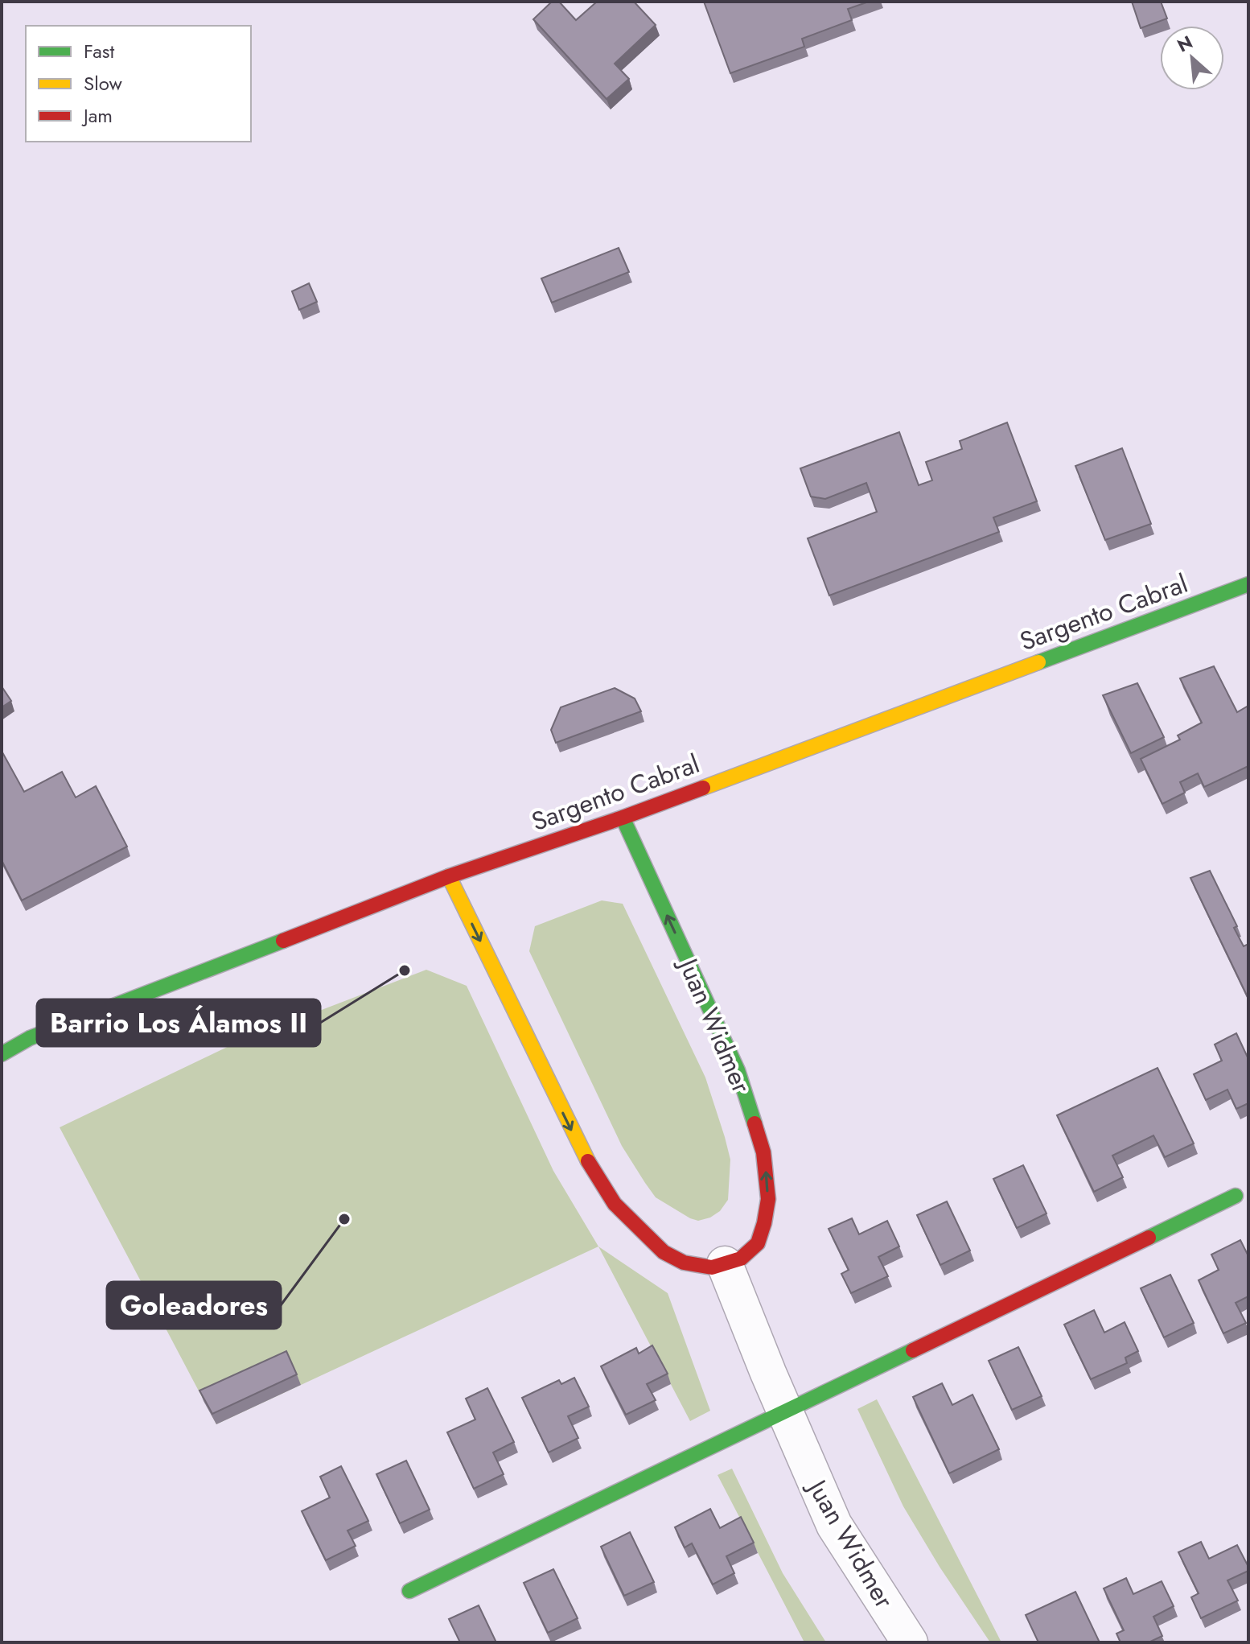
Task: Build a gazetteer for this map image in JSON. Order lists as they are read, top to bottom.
{
  "streets": {
    "street": ["Sargento Cabral", "Juan Widmer"]
  },
  "crossings": [
    ["Sargento Cabral", "Juan Widmer"]
  ],
  "one_way": ["Juan Widmer"],
  "places": ["Barrio Los Álamos II", "Goleadores"],
  "legend": ["Fast", "Slow", "Jam"],
  "north": "top left"
}
